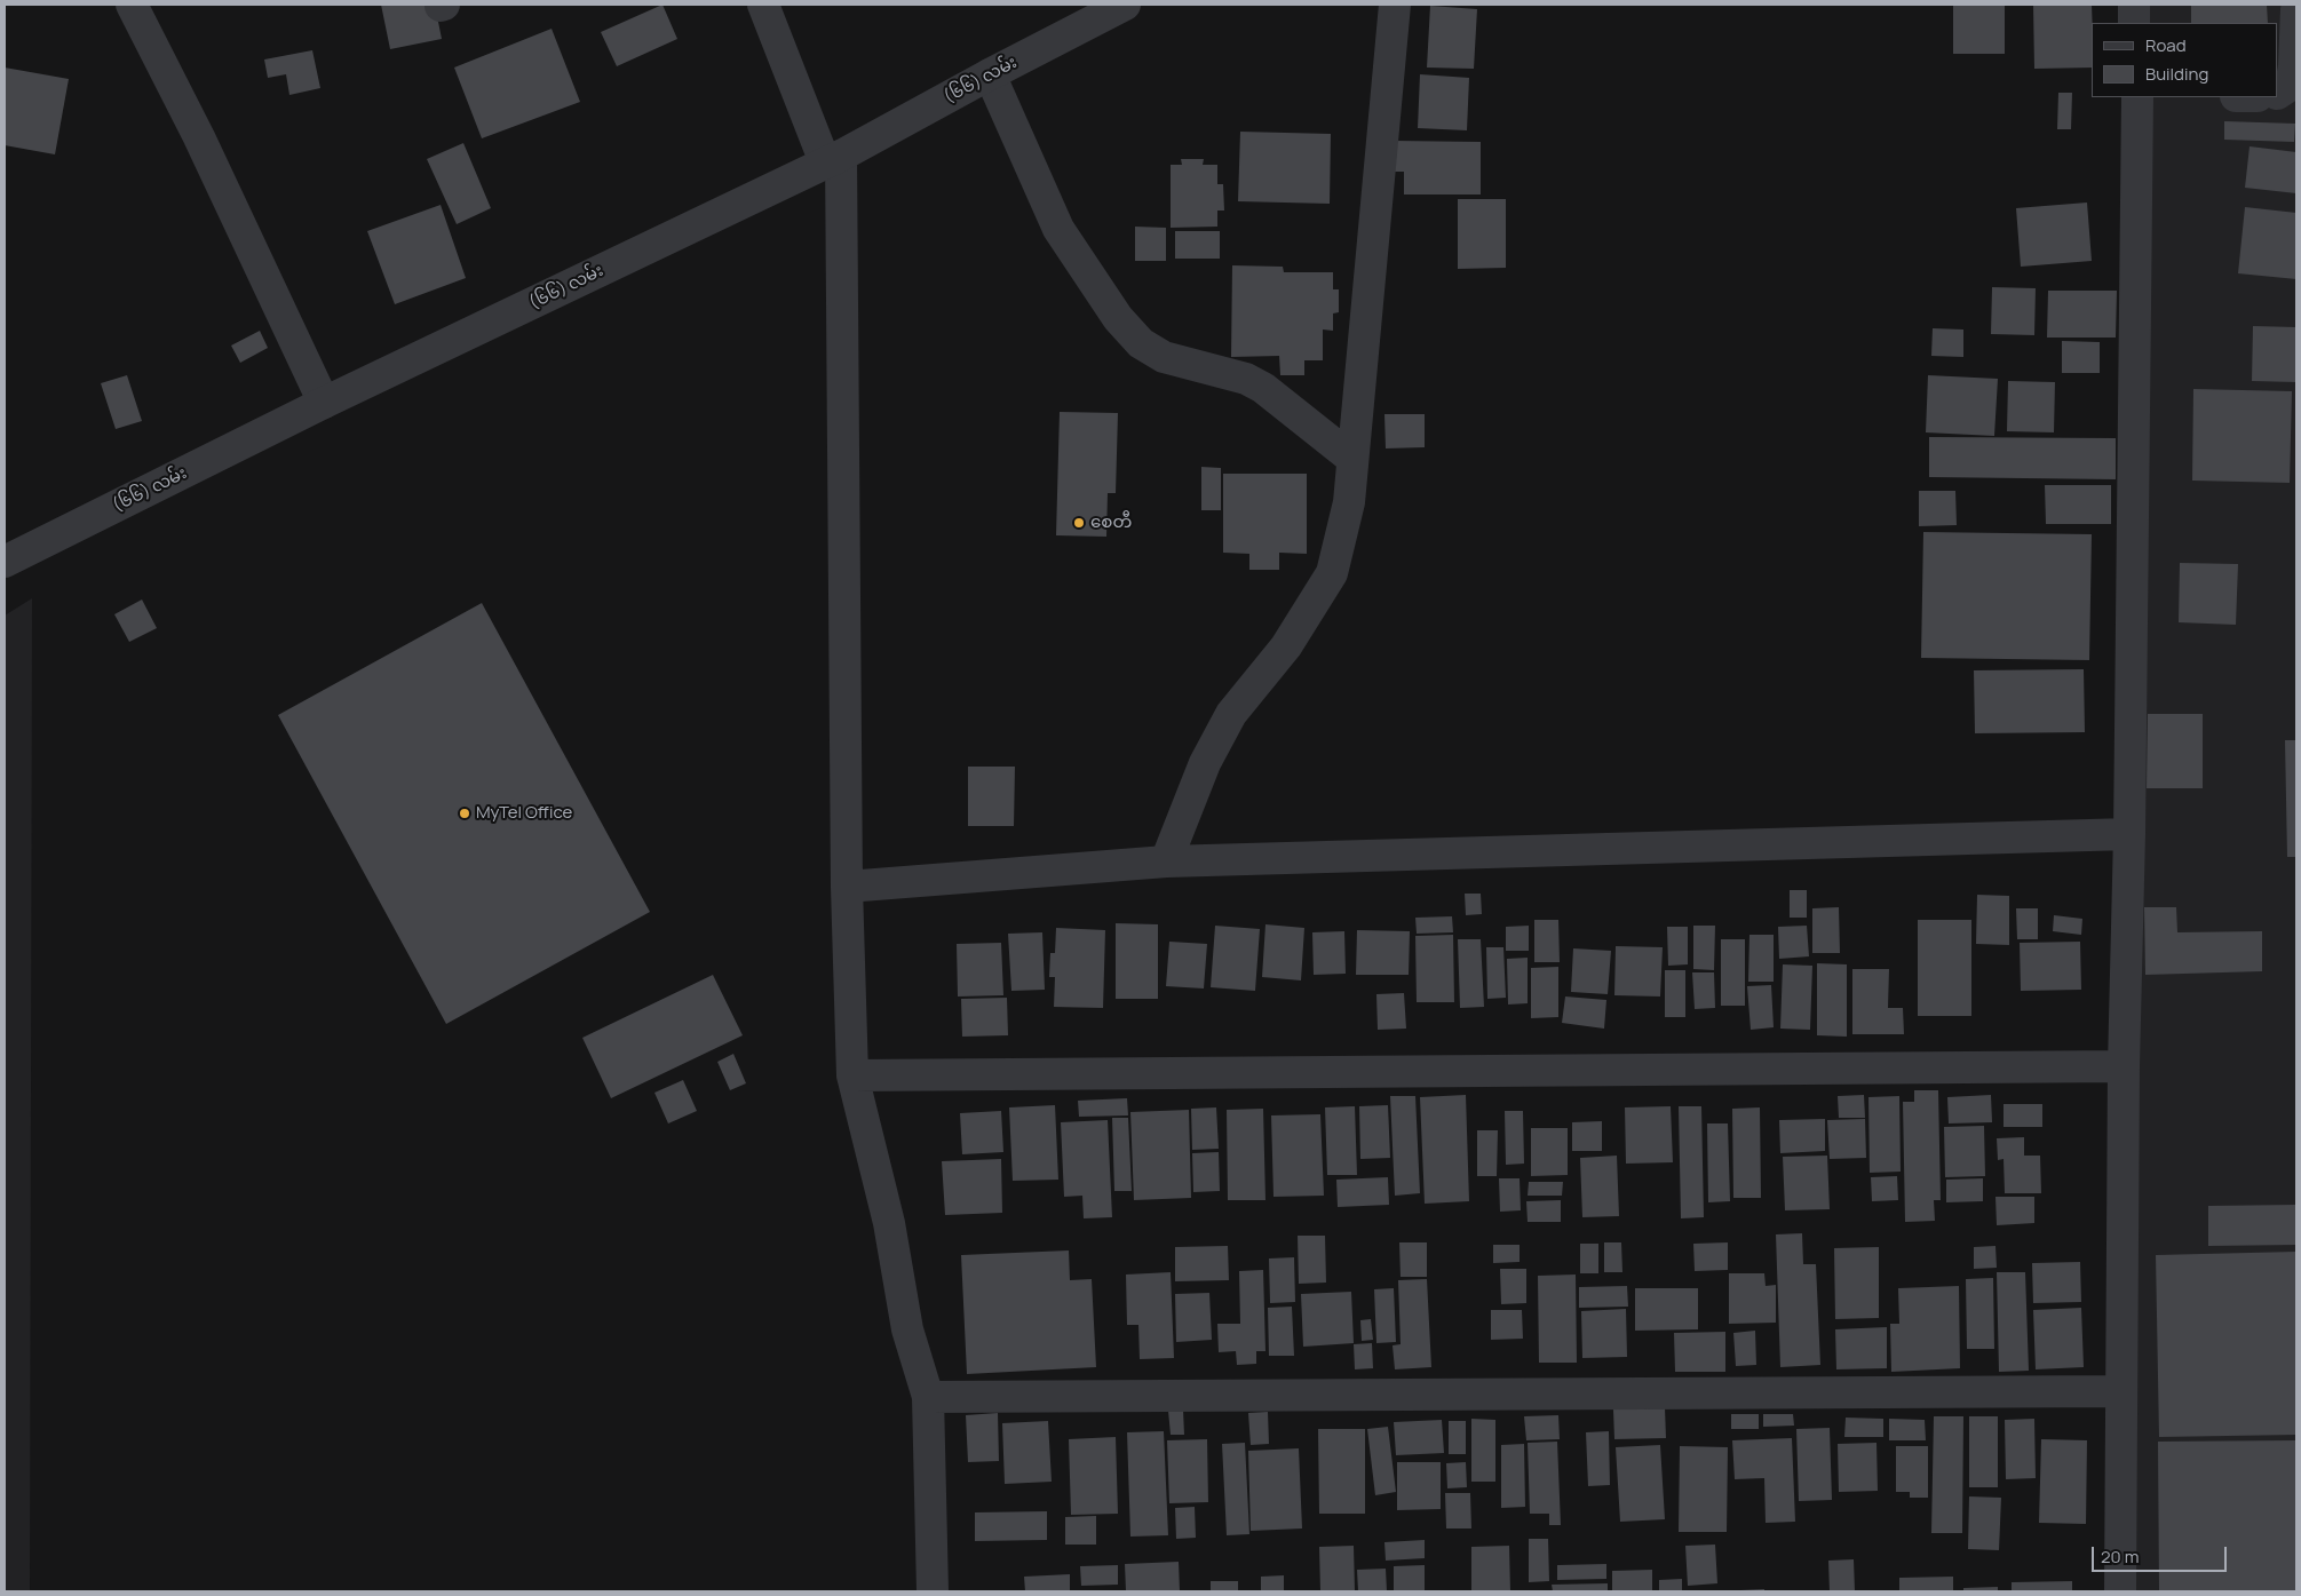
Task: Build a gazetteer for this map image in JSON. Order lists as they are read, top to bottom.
{
  "streets": {
    "street": ["(၆၆) လမ်း"]
  },
  "places": ["စေတီ", "MyTel Office"],
  "legend": ["Road", "Building"],
  "scale_bar": "20 m"
}
